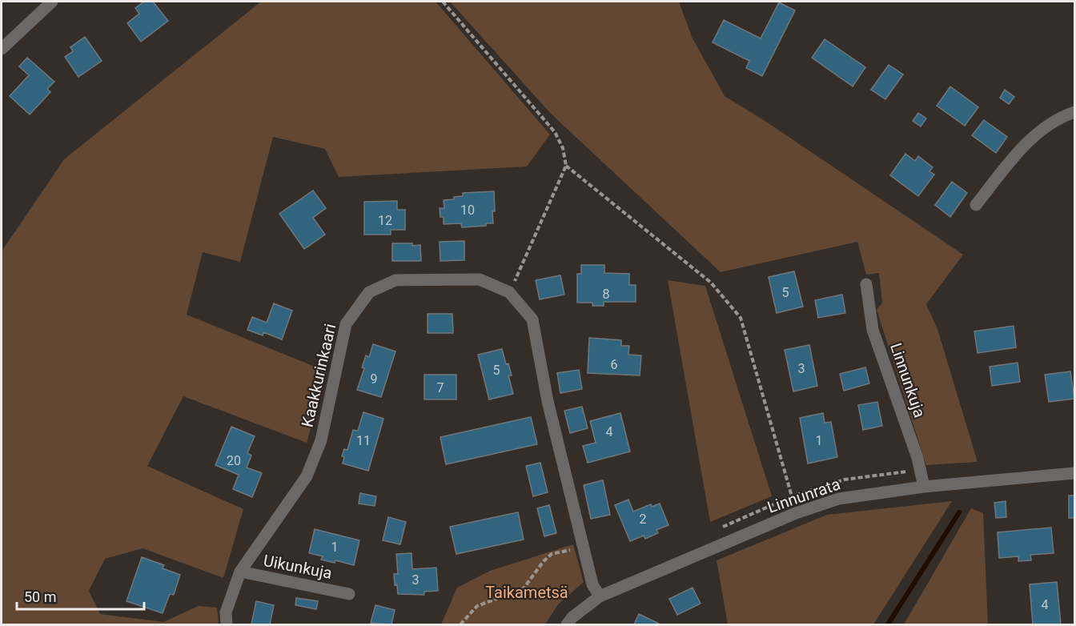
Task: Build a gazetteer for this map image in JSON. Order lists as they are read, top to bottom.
{
  "streets": {
    "street": [
      "Kaakkurinkaari",
      "Linnunkuja",
      "Linnunrata",
      "Uikunkuja"
    ]
  },
  "crossings": [
    ["Kaakkurinkaari", "Linnunrata"],
    ["Kaakkurinkaari", "Uikunkuja"],
    ["Linnunkuja", "Linnunrata"]
  ],
  "parks": ["Taikametsä"],
  "house_numbers": [
    "10",
    "12",
    "5",
    "8",
    "6",
    "3",
    "5",
    "9",
    "7",
    "4",
    "11",
    "1",
    "20",
    "2",
    "1",
    "3",
    "4"
  ],
  "scale_bar": "50 m"
}
